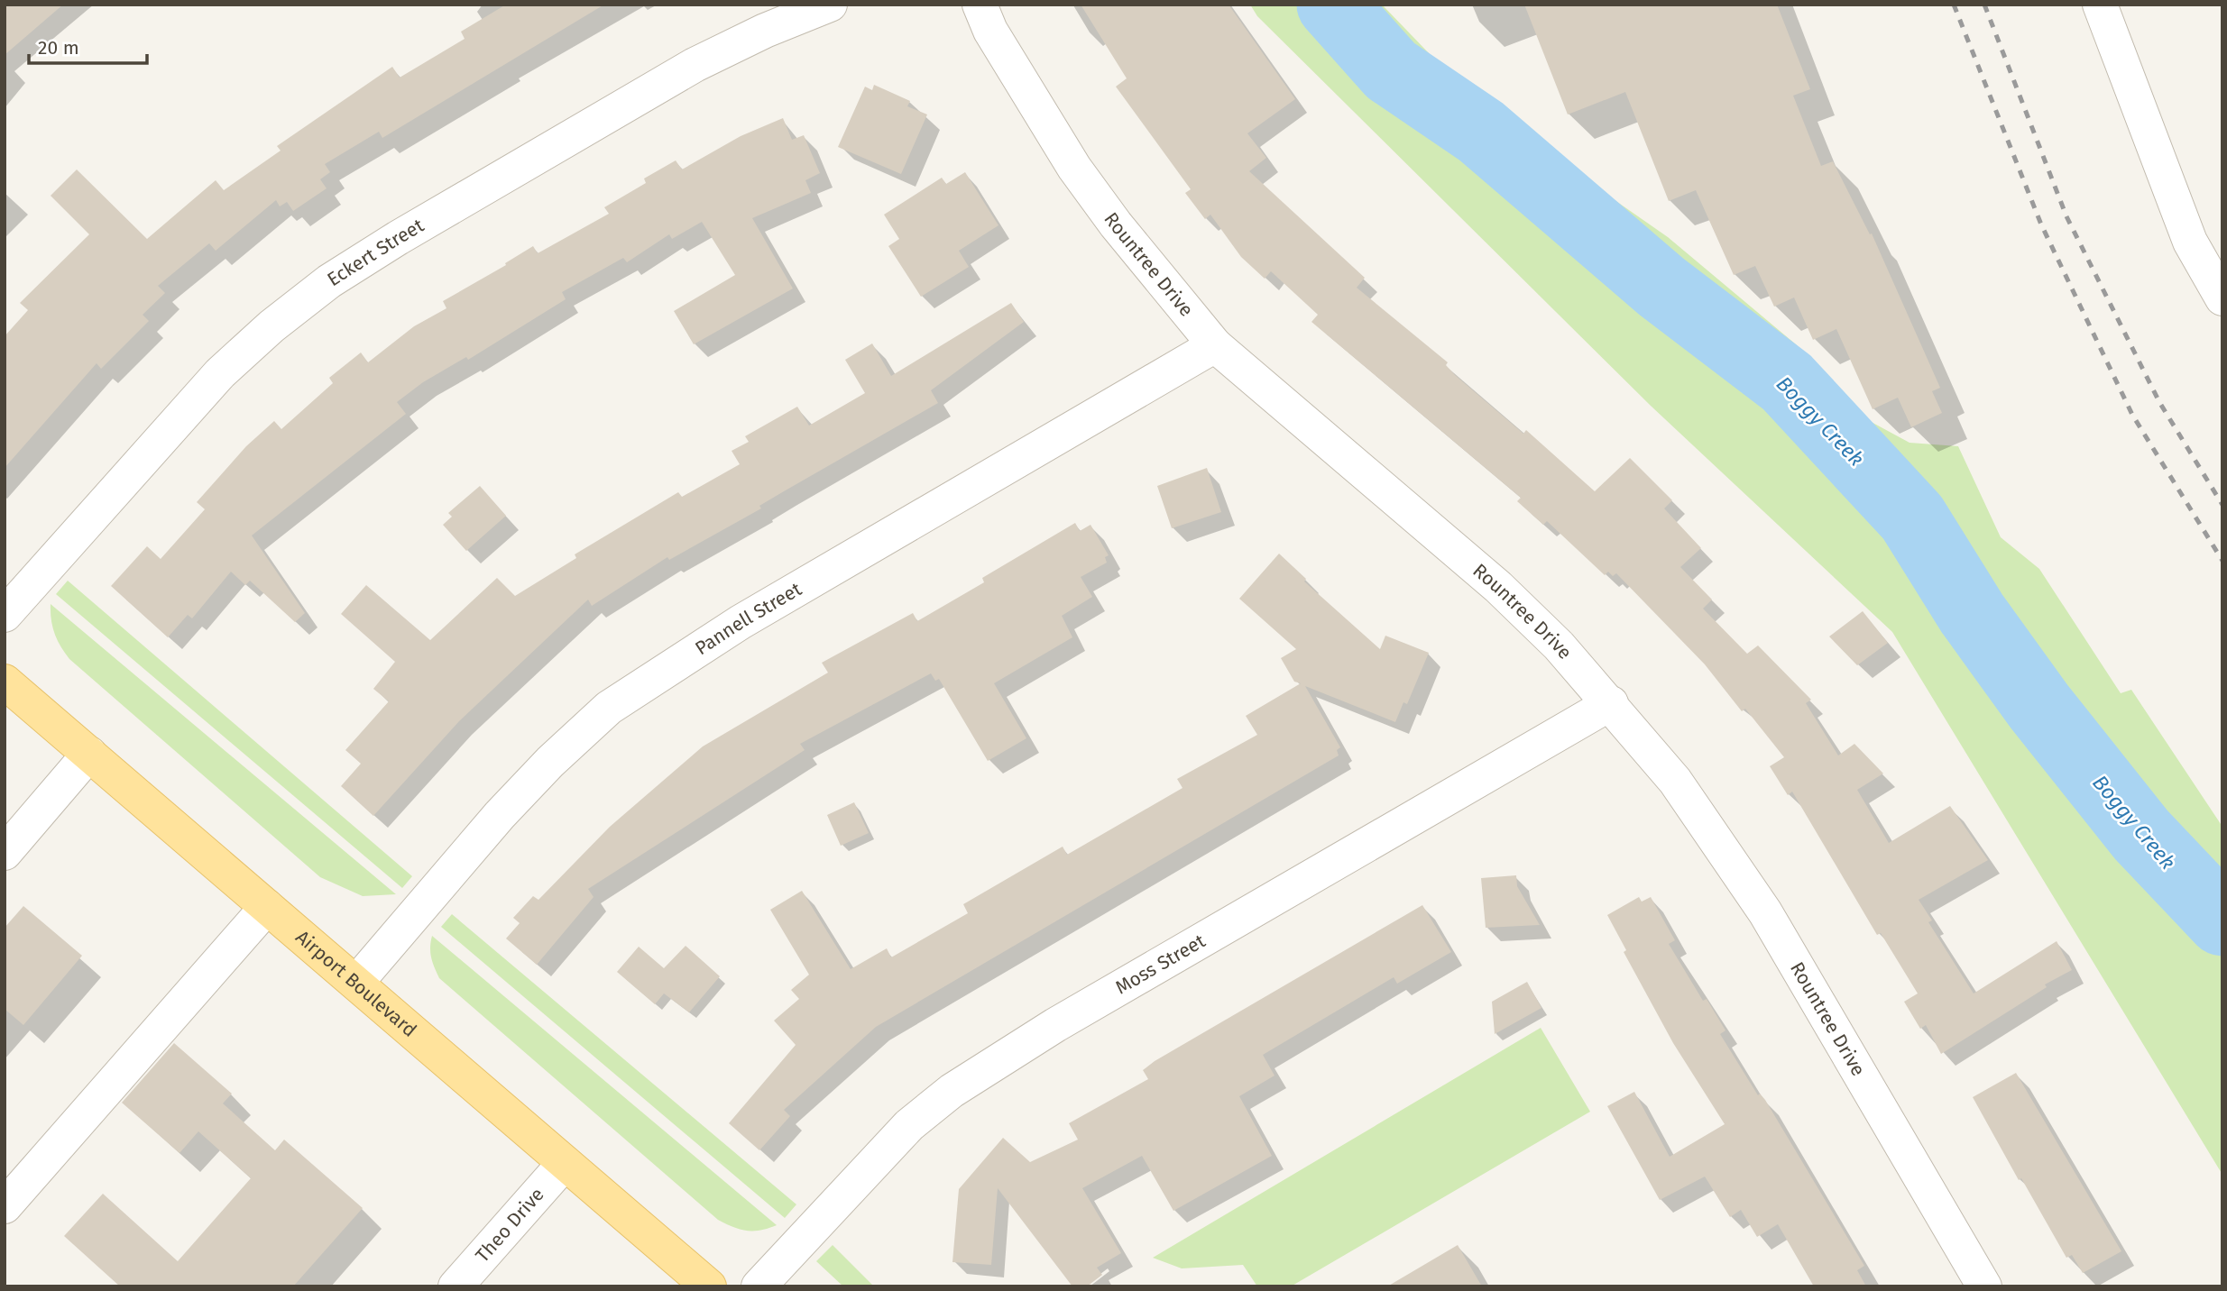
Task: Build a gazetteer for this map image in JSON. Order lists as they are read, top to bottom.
{
  "streets": {
    "main road": ["Airport Boulevard"],
    "street": [
      "Eckert Street",
      "Rountree Drive",
      "Pannell Street",
      "Moss Street",
      "Theo Drive"
    ]
  },
  "crossings": [
    ["Rountree Drive", "Pannell Street"],
    ["Rountree Drive", "Moss Street"],
    ["Pannell Street", "Airport Boulevard"],
    ["Airport Boulevard", "Theo Drive"]
  ],
  "water": ["Boggy Creek"],
  "scale_bar": "20 m"
}
